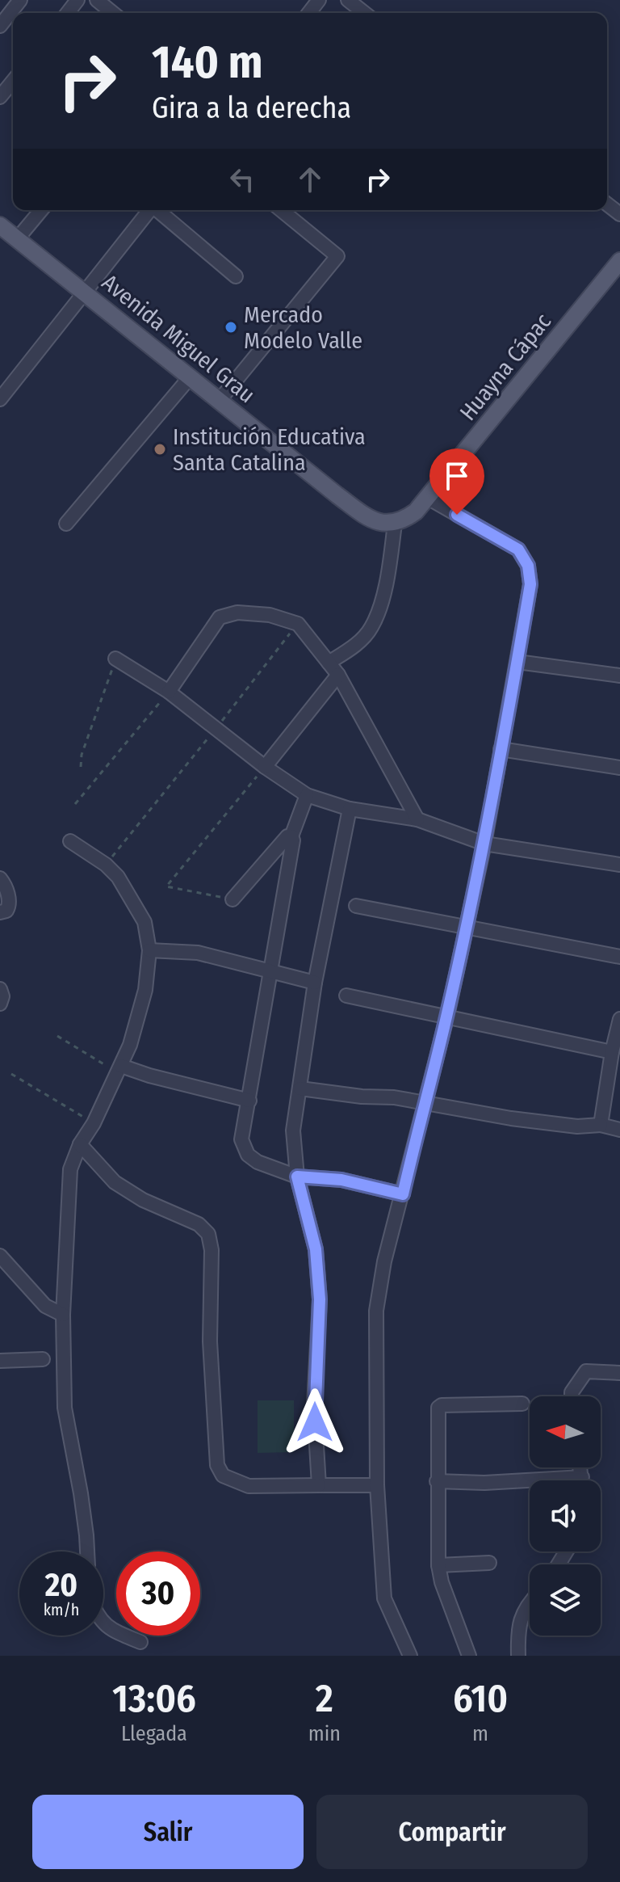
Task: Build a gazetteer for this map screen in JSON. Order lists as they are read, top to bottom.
{
  "streets": {
    "main road": ["Avenida Miguel Grau", "Huayna Cápac"]
  },
  "crossings": [
    ["Avenida Miguel Grau", "Huayna Cápac"]
  ],
  "places": ["Mercado Modelo Valle", "Institución Educativa Santa Catalina"],
  "north": "left",
  "page": {
    "turn": ["140 m", "Gira a la derecha"],
    "speed": "20 km/h",
    "limit": "30",
    "eta": [
      "13:06",
      "Llegada",
      "2",
      "min",
      "610",
      "m"
    ],
    "buttons": ["Salir", "Compartir"]
  }
}
